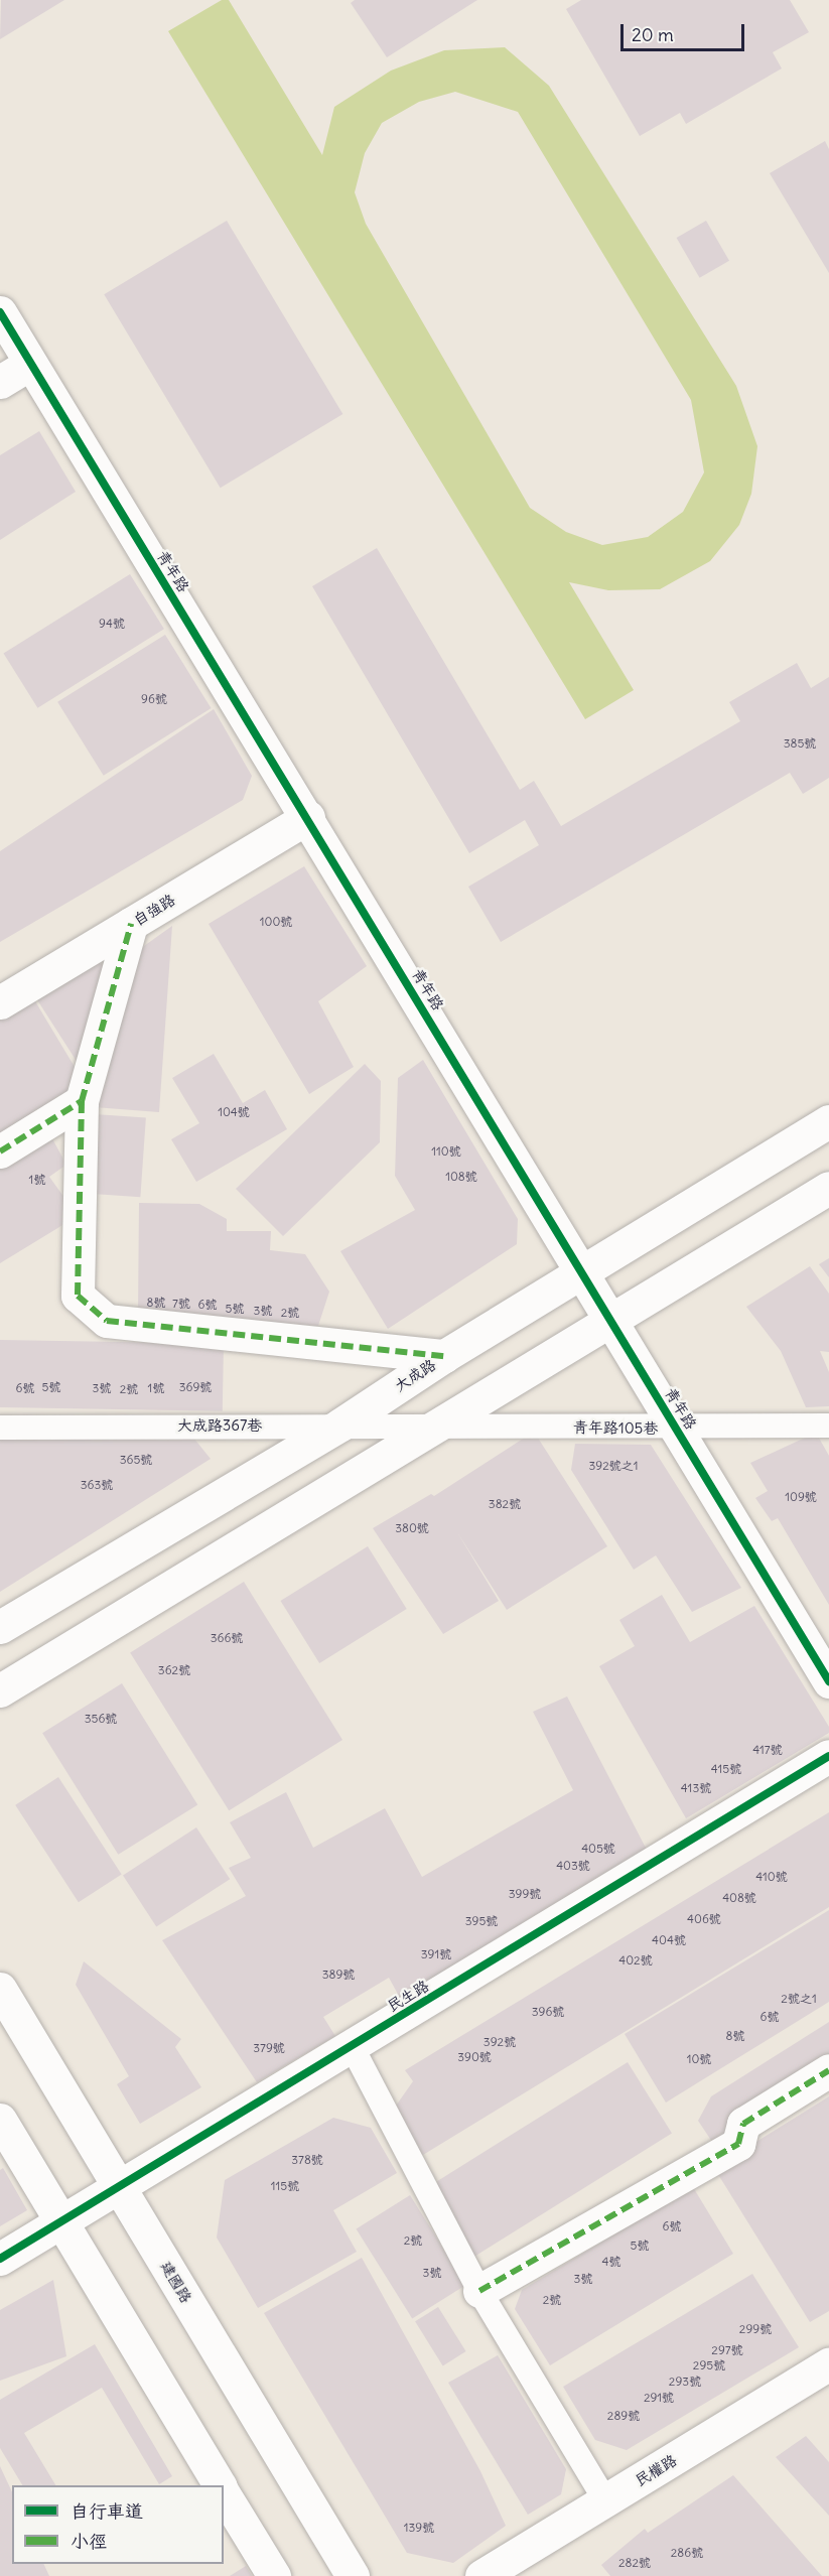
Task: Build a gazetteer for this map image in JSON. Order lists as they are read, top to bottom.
{
  "streets": {
    "street": [
      "青年路",
      "自強路",
      "大成路",
      "民生路",
      "建國路",
      "民權路"
    ],
    "lane": ["大成路367巷", "青年路105巷"]
  },
  "crossings": [
    ["青年路", "自強路"],
    ["青年路", "大成路"],
    ["青年路", "青年路105巷"],
    ["大成路", "大成路367巷"],
    ["大成路367巷", "青年路105巷"],
    ["民生路", "建國路"]
  ],
  "house_numbers": [
    "94號",
    "96號",
    "385號",
    "100號",
    "104號",
    "110號",
    "108號",
    "1號",
    "8號",
    "7號",
    "6號",
    "5號",
    "3號",
    "2號",
    "5號",
    "369號",
    "6號",
    "3號",
    "1號",
    "2號",
    "365號",
    "392號之1",
    "363號",
    "109號",
    "382號",
    "380號",
    "366號",
    "362號",
    "356號",
    "417號",
    "415號",
    "413號",
    "405號",
    "403號",
    "410號",
    "399號",
    "408號",
    "406號",
    "395號",
    "404號",
    "391號",
    "402號",
    "389號",
    "2號之1",
    "396號",
    "6號",
    "8號",
    "392號",
    "379號",
    "390號",
    "10號",
    "378號",
    "115號",
    "6號",
    "2號",
    "5號",
    "4號",
    "3號",
    "3號",
    "2號",
    "299號",
    "297號",
    "295號",
    "293號",
    "291號",
    "289號",
    "139號",
    "286號",
    "282號"
  ],
  "legend": ["自行車道", "小徑"],
  "scale_bar": "20 m"
}
